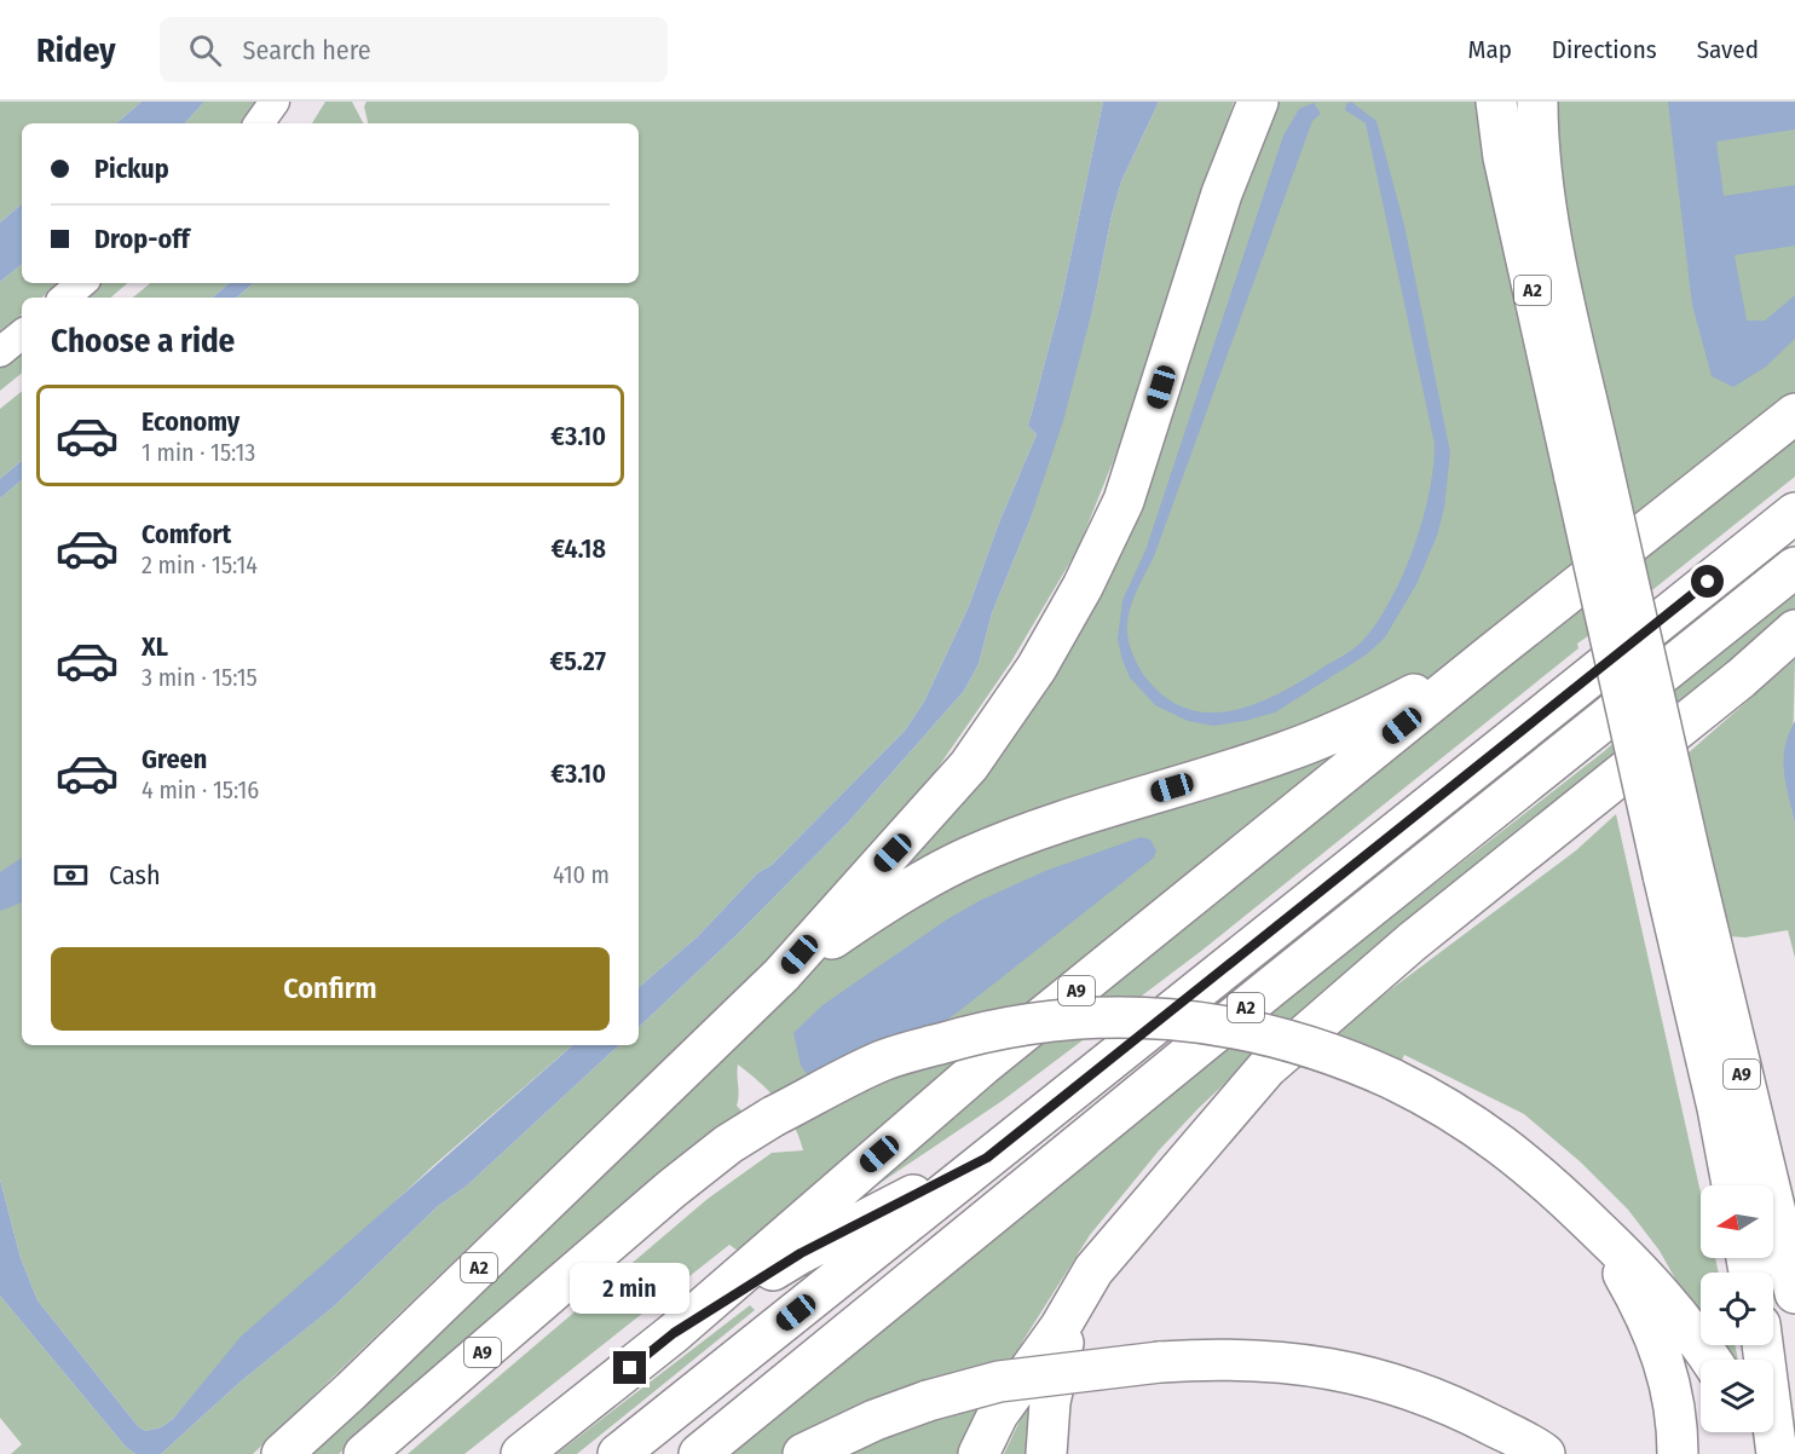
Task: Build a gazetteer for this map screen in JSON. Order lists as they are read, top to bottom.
{
  "streets": {
    "highway": ["A2", "A9"]
  },
  "crossings": [
    ["A2", "A9"]
  ],
  "north": "left",
  "page": {
    "header": "Ridey",
    "search": "Search here",
    "nav": ["Map", "Directions", "Saved"],
    "banner": ["Pickup", "Drop-off"],
    "heading": "Choose a ride",
    "list": [
      {
        "name": "Economy",
        "note": "1 min · 15:13",
        "value": "€3.10"
      },
      {
        "name": "Comfort",
        "note": "2 min · 15:14",
        "value": "€4.18"
      },
      {
        "name": "XL",
        "note": "3 min · 15:15",
        "value": "€5.27"
      },
      {
        "name": "Green",
        "note": "4 min · 15:16",
        "value": "€3.10"
      }
    ],
    "pay": ["Cash", "410 m"],
    "buttons": "Confirm",
    "bubble": "2 min"
  }
}
